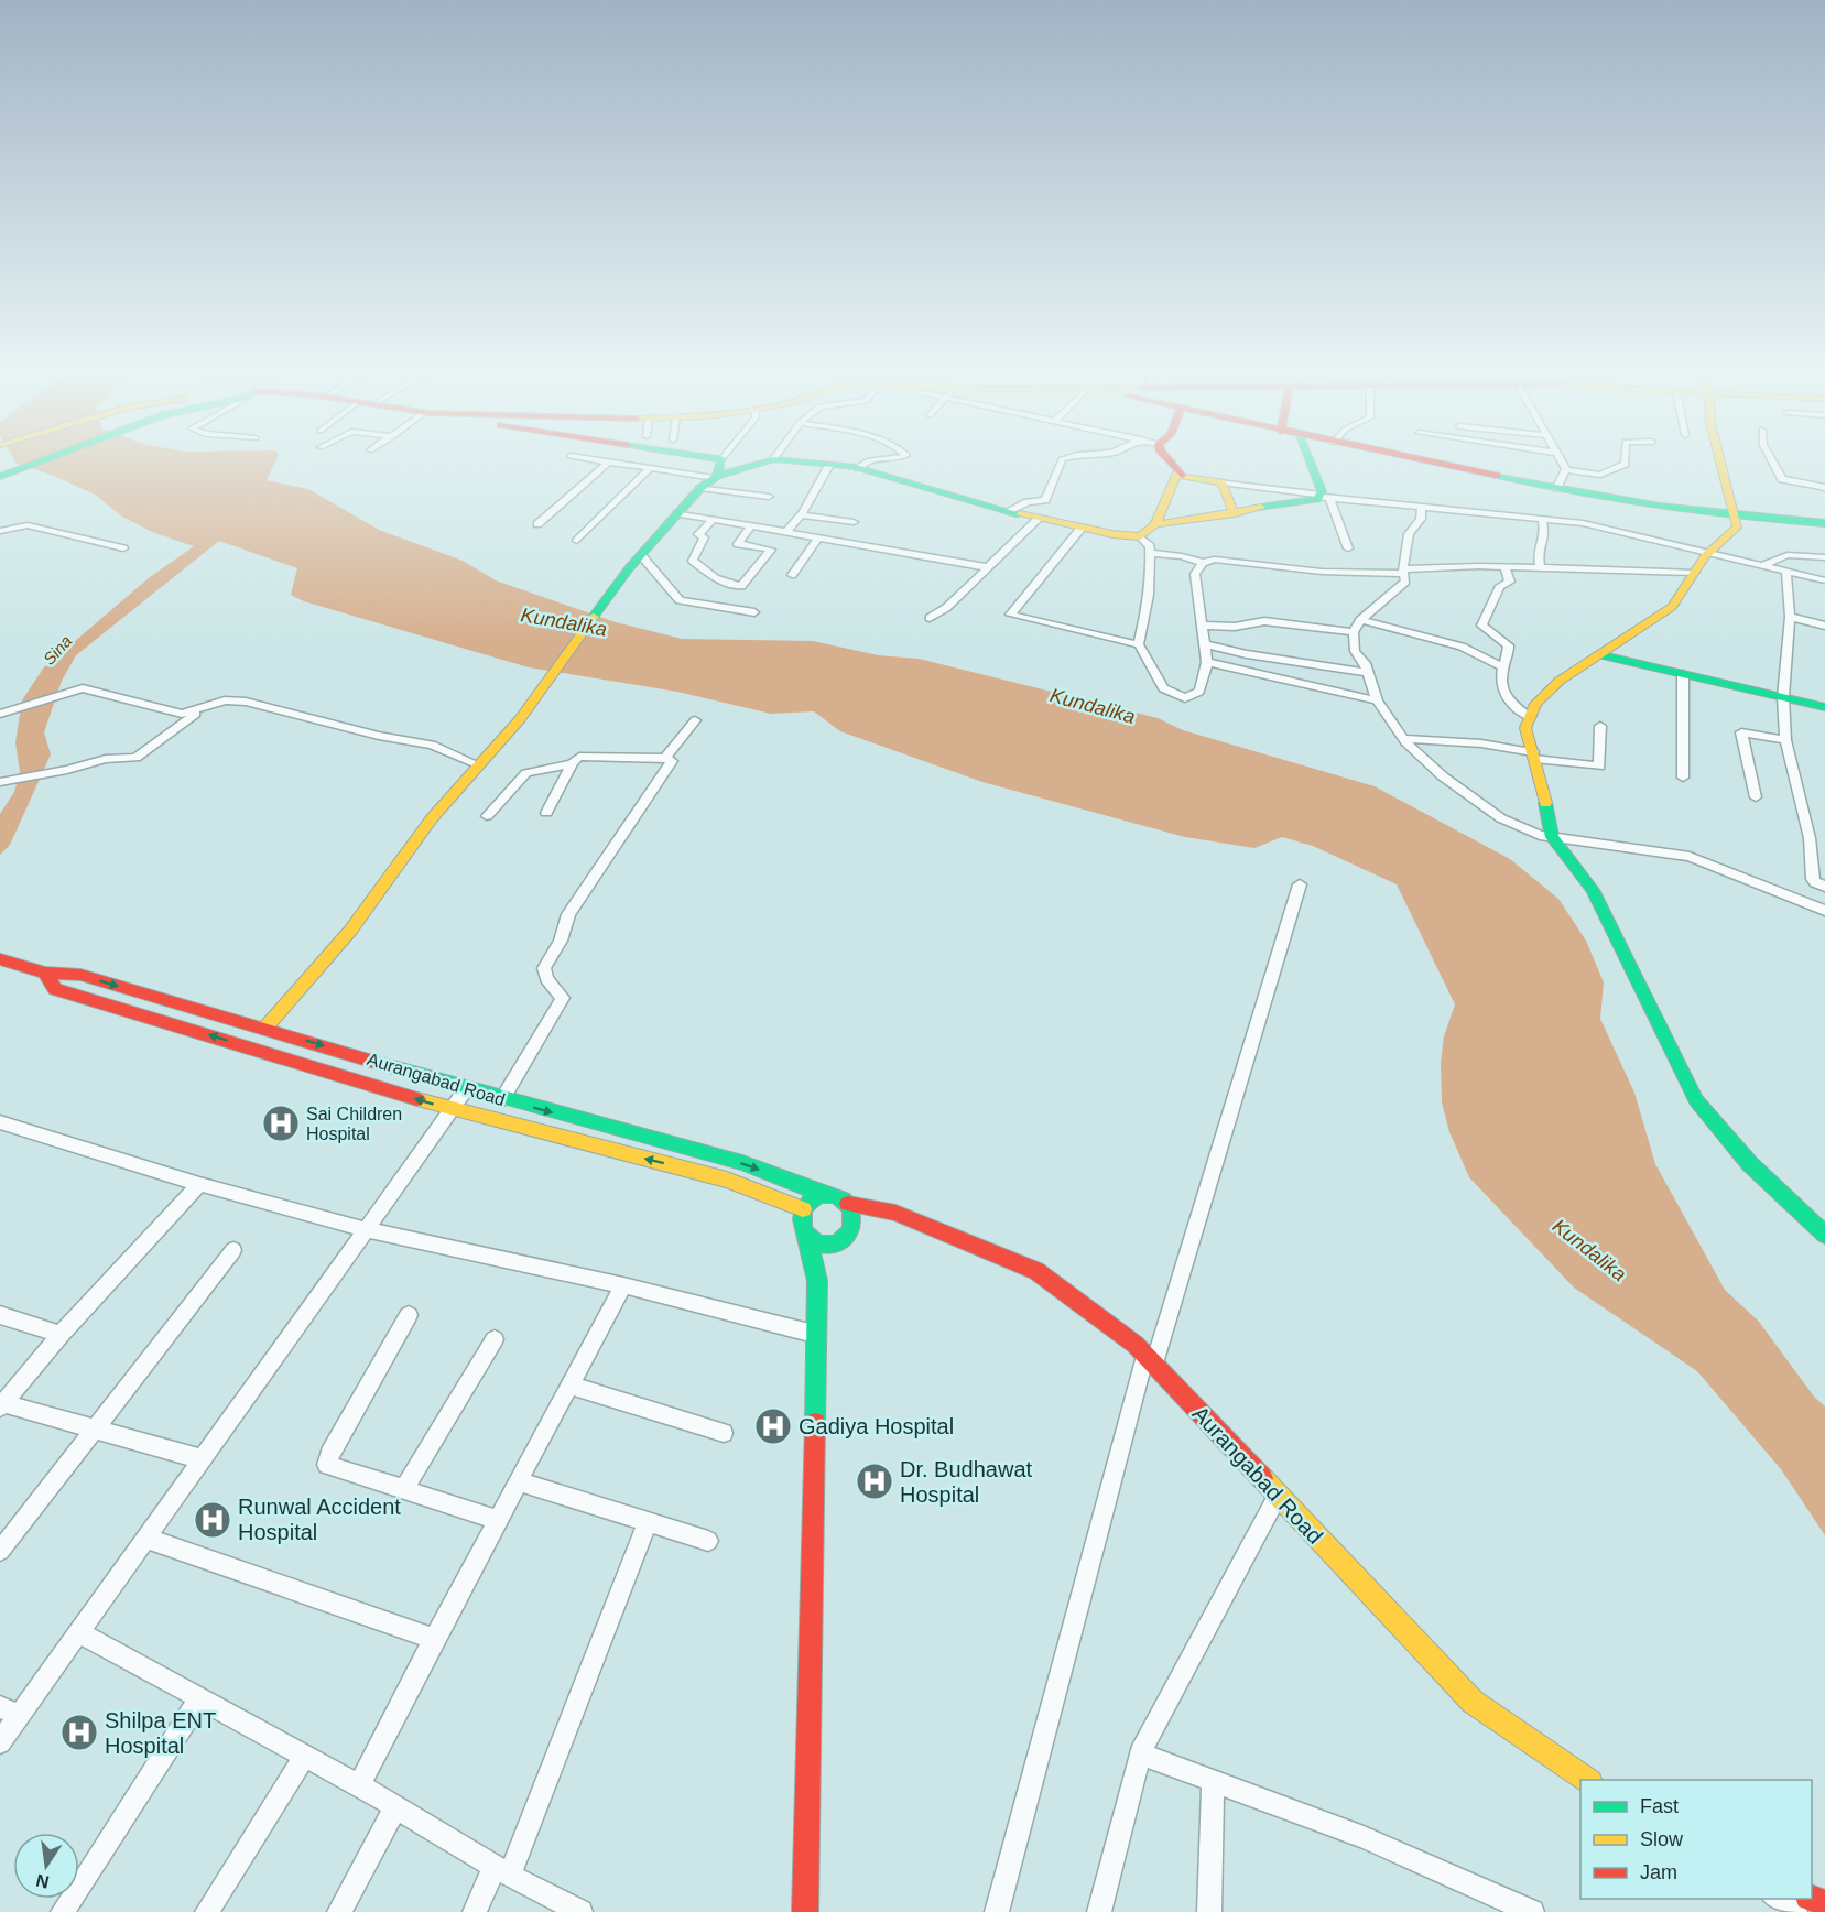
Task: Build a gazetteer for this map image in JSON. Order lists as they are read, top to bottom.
{
  "streets": {
    "main road": ["Aurangabad Road"]
  },
  "water": ["Kundalika", "Sina"],
  "places": {
    "hospital": [
      "Sai Children Hospital",
      "Gadiya Hospital",
      "Dr. Budhawat Hospital",
      "Runwal Accident Hospital",
      "Shilpa ENT Hospital"
    ]
  },
  "legend": ["Fast", "Slow", "Jam"],
  "north": "bottom"
}
